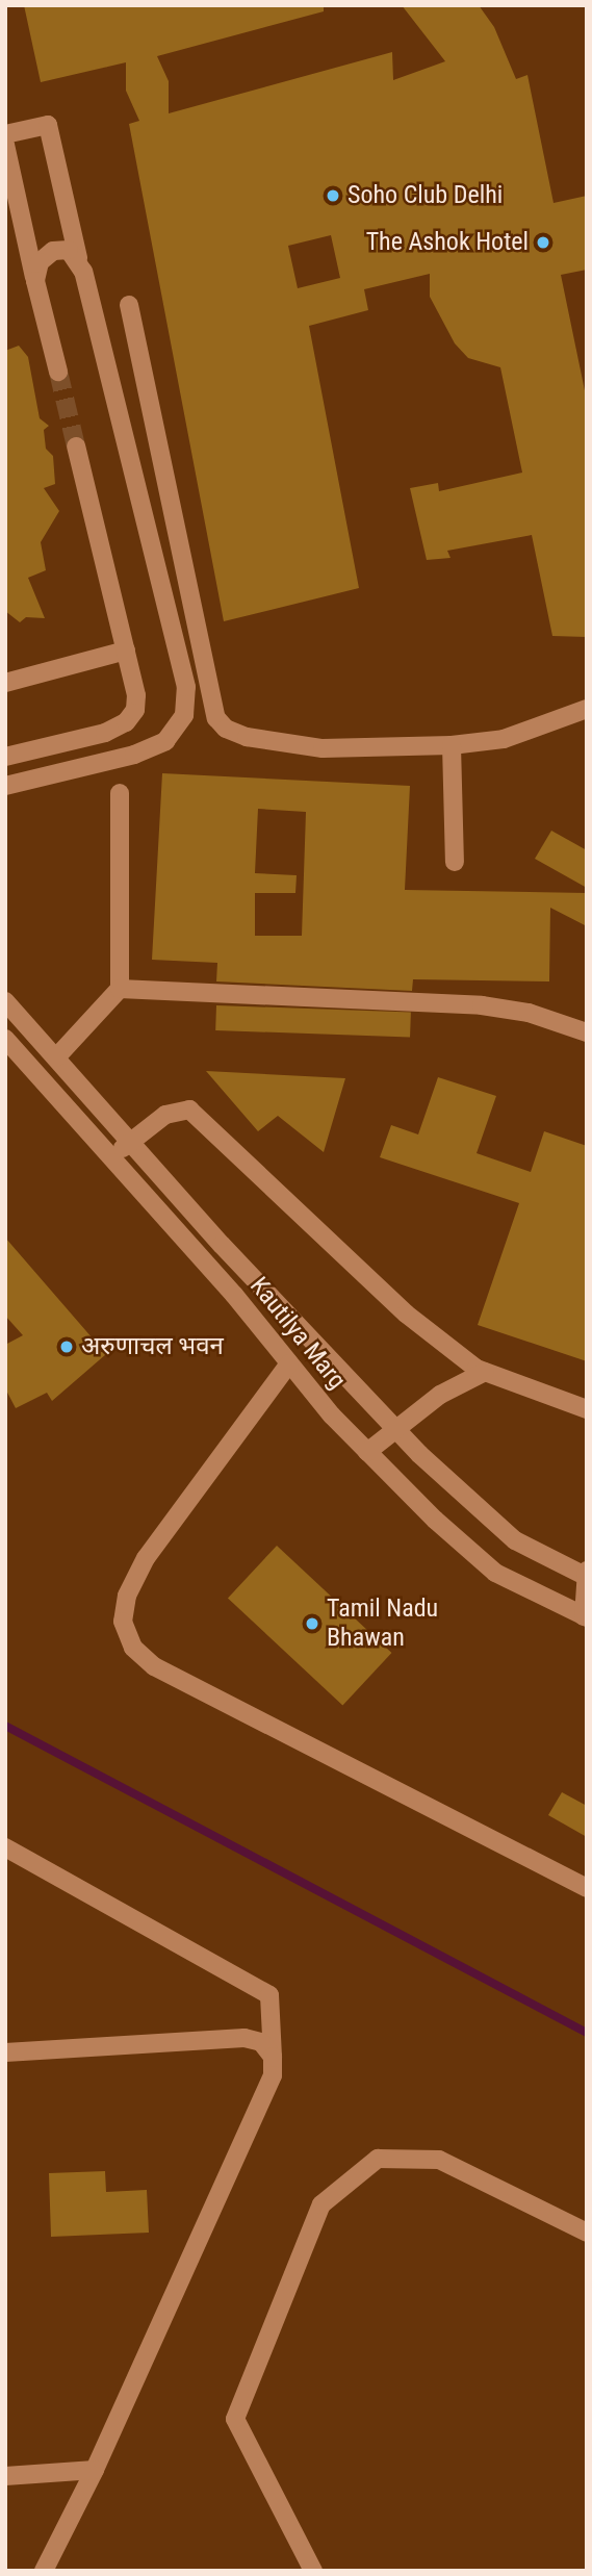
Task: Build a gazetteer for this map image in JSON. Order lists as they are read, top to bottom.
{
  "streets": {
    "street": ["Kautilya Marg"]
  },
  "places": [
    "Soho Club Delhi",
    "The Ashok Hotel",
    "अरुणाचल भवन",
    "Tamil Nadu Bhawan"
  ]
}
